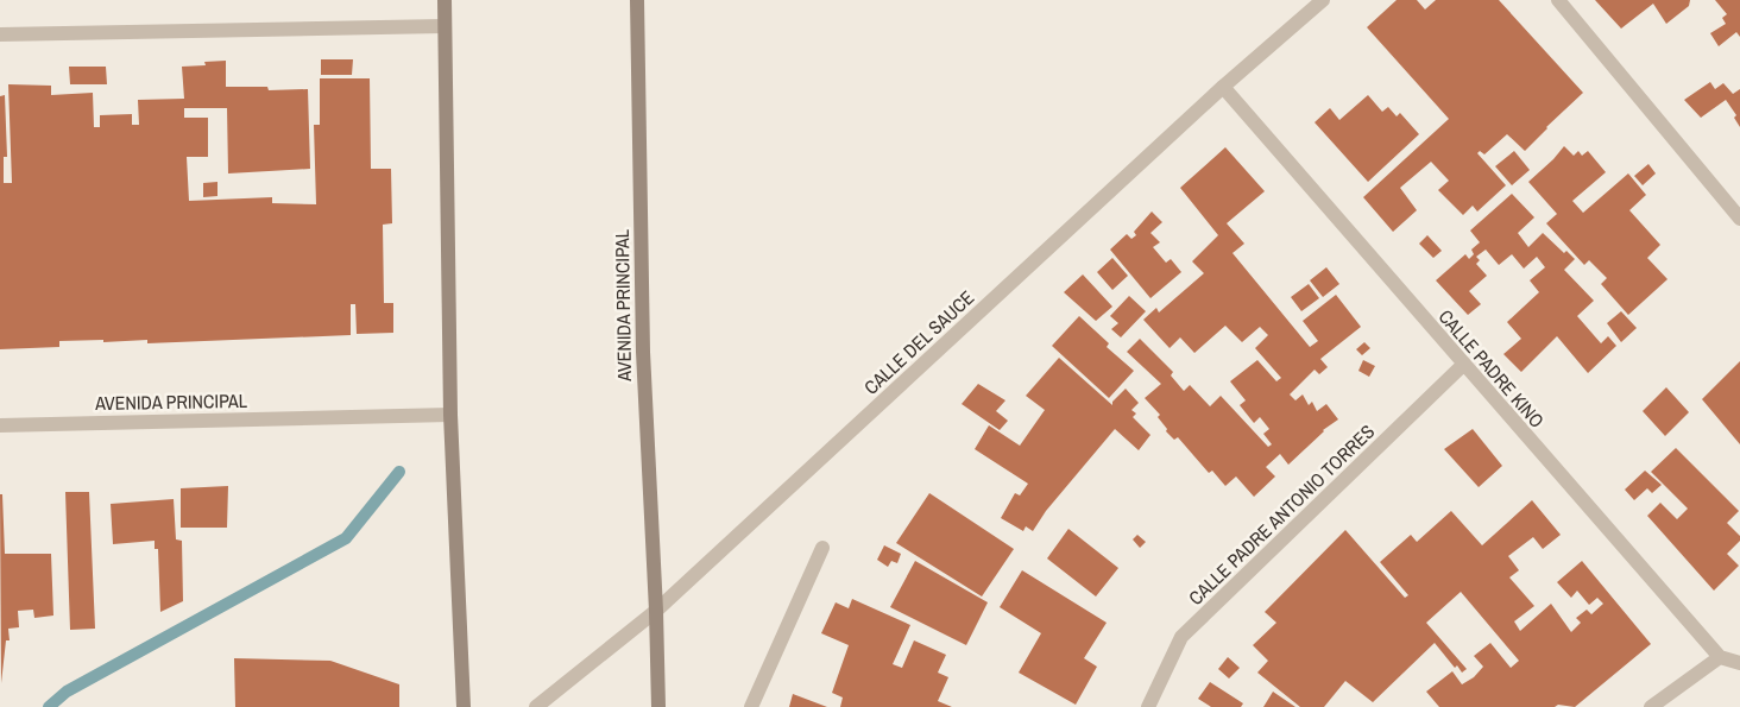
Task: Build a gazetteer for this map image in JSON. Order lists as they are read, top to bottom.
{
  "streets": {
    "main road": ["AVENIDA PRINCIPAL"],
    "street": ["CALLE DEL SAUCE", "CALLE PADRE KINO", "CALLE PADRE ANTONIO TORRES"]
  },
  "crossings": [
    ["AVENIDA PRINCIPAL", "CALLE DEL SAUCE"],
    ["CALLE DEL SAUCE", "CALLE PADRE KINO"],
    ["CALLE PADRE KINO", "CALLE PADRE ANTONIO TORRES"]
  ]
}
